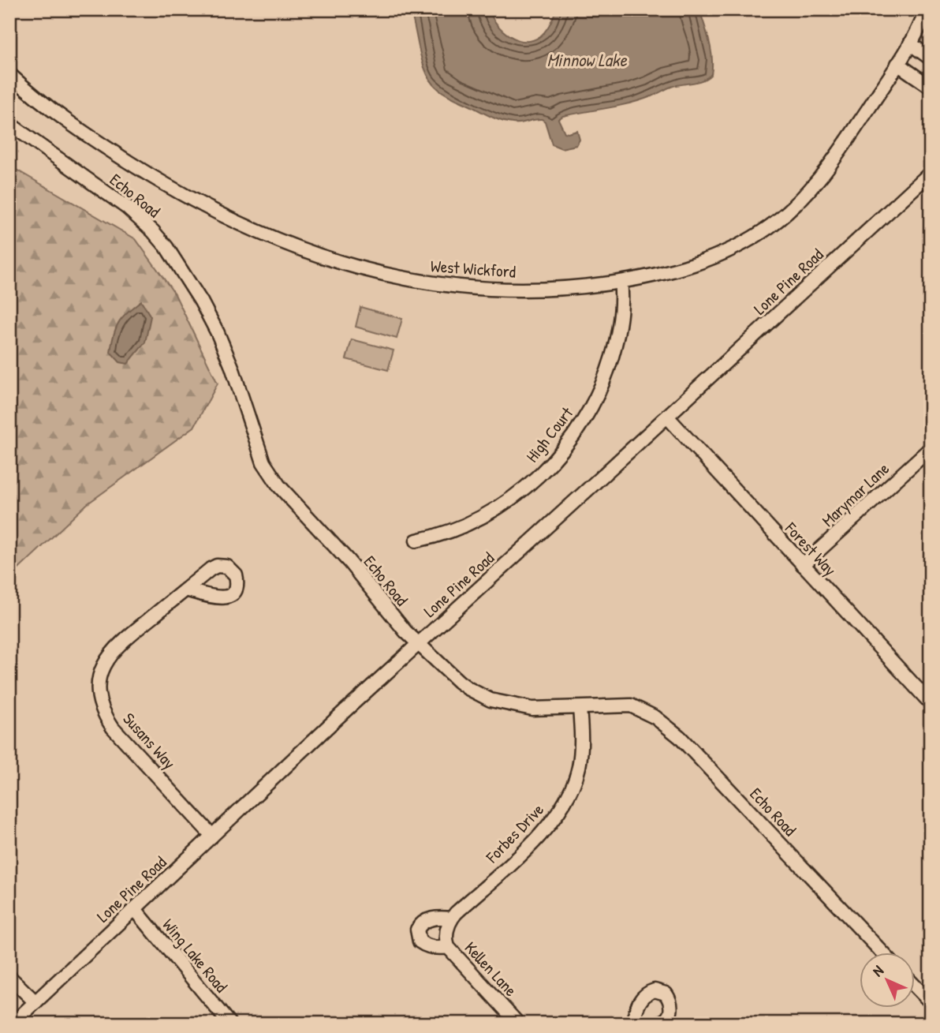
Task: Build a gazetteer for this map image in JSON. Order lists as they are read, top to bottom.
{
  "streets": {
    "street": [
      "Echo Road",
      "West Wickford",
      "Lone Pine Road",
      "High Court",
      "Marymar Lane",
      "Forest Way",
      "Susans Way",
      "Forbes Drive",
      "Wing Lake Road",
      "Kellen Lane"
    ]
  },
  "crossings": [
    ["Echo Road", "Lone Pine Road"],
    ["Echo Road", "Forbes Drive"],
    ["West Wickford", "High Court"],
    ["Lone Pine Road", "Forest Way"],
    ["Lone Pine Road", "Susans Way"],
    ["Lone Pine Road", "Wing Lake Road"],
    ["Marymar Lane", "Forest Way"],
    ["Forbes Drive", "Kellen Lane"]
  ],
  "water": ["Minnow Lake"],
  "north": "top left"
}
